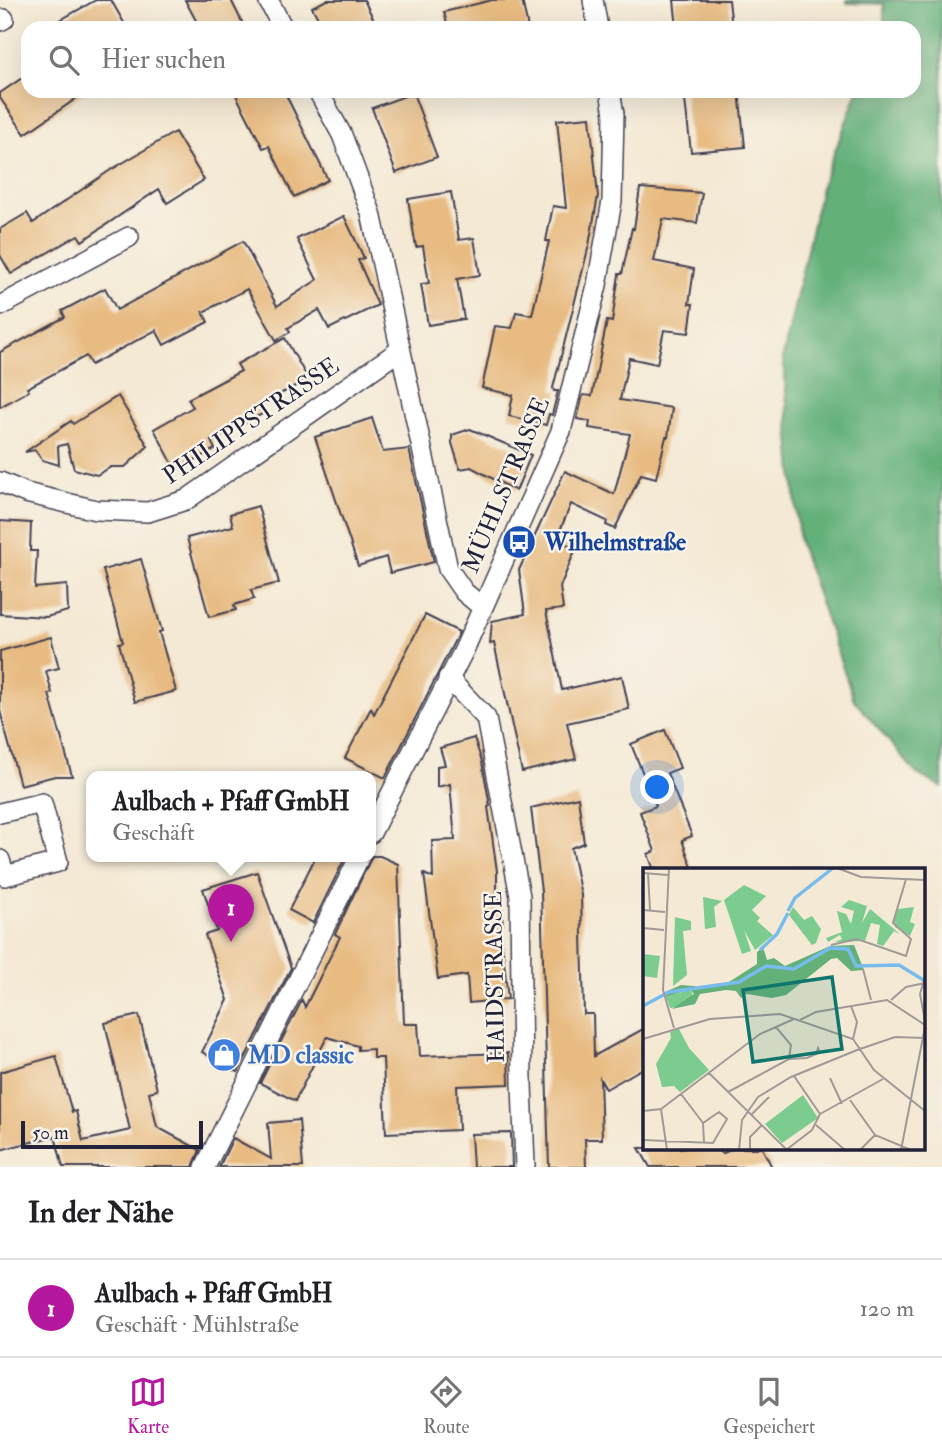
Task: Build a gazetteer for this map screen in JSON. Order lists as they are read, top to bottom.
{
  "streets": {
    "street": ["PHILIPPSTRASSE", "MÜHLSTRASSE", "HAIDSTRASSE"]
  },
  "crossings": [
    ["MÜHLSTRASSE", "HAIDSTRASSE"]
  ],
  "places": {
    "bus stop": ["Wilhelmstraße"],
    "shop": ["MD classic"]
  },
  "scale_bar": "50 m",
  "page": {
    "search": "Hier suchen",
    "popup": ["Aulbach + Pfaff GmbH", "Geschäft"],
    "pins": "1",
    "scale": "50 m",
    "heading": "In der Nähe",
    "list": [
      {
        "mark": "1",
        "name": "Aulbach + Pfaff GmbH",
        "note": "Geschäft · Mühlstraße",
        "value": "120 m"
      }
    ],
    "nav": ["Karte", "Route", "Gespeichert"]
  }
}
